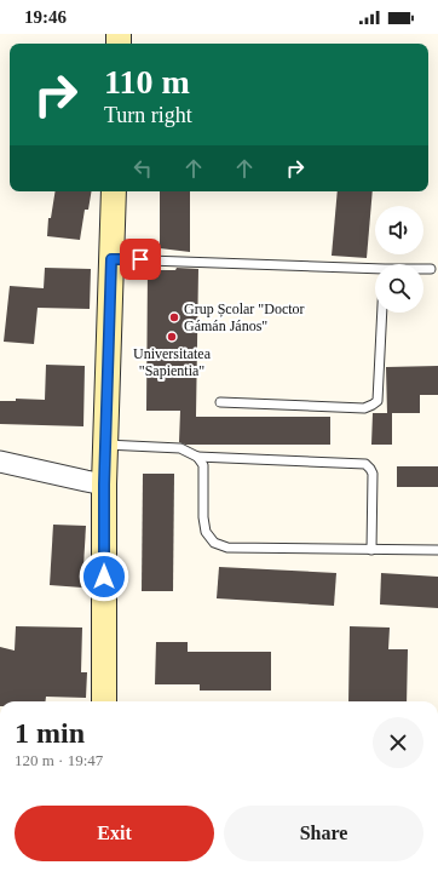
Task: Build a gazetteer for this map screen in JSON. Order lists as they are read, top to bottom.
{
  "places": ["Grup Școlar \"Doctor Gámán János\"", "Universitatea \"Sapientia\""],
  "page": {
    "status": "19:46",
    "turn": ["110 m", "Turn right"],
    "heading": ["1 min", "120 m · 19:47"],
    "buttons": ["Exit", "Share"]
  }
}
